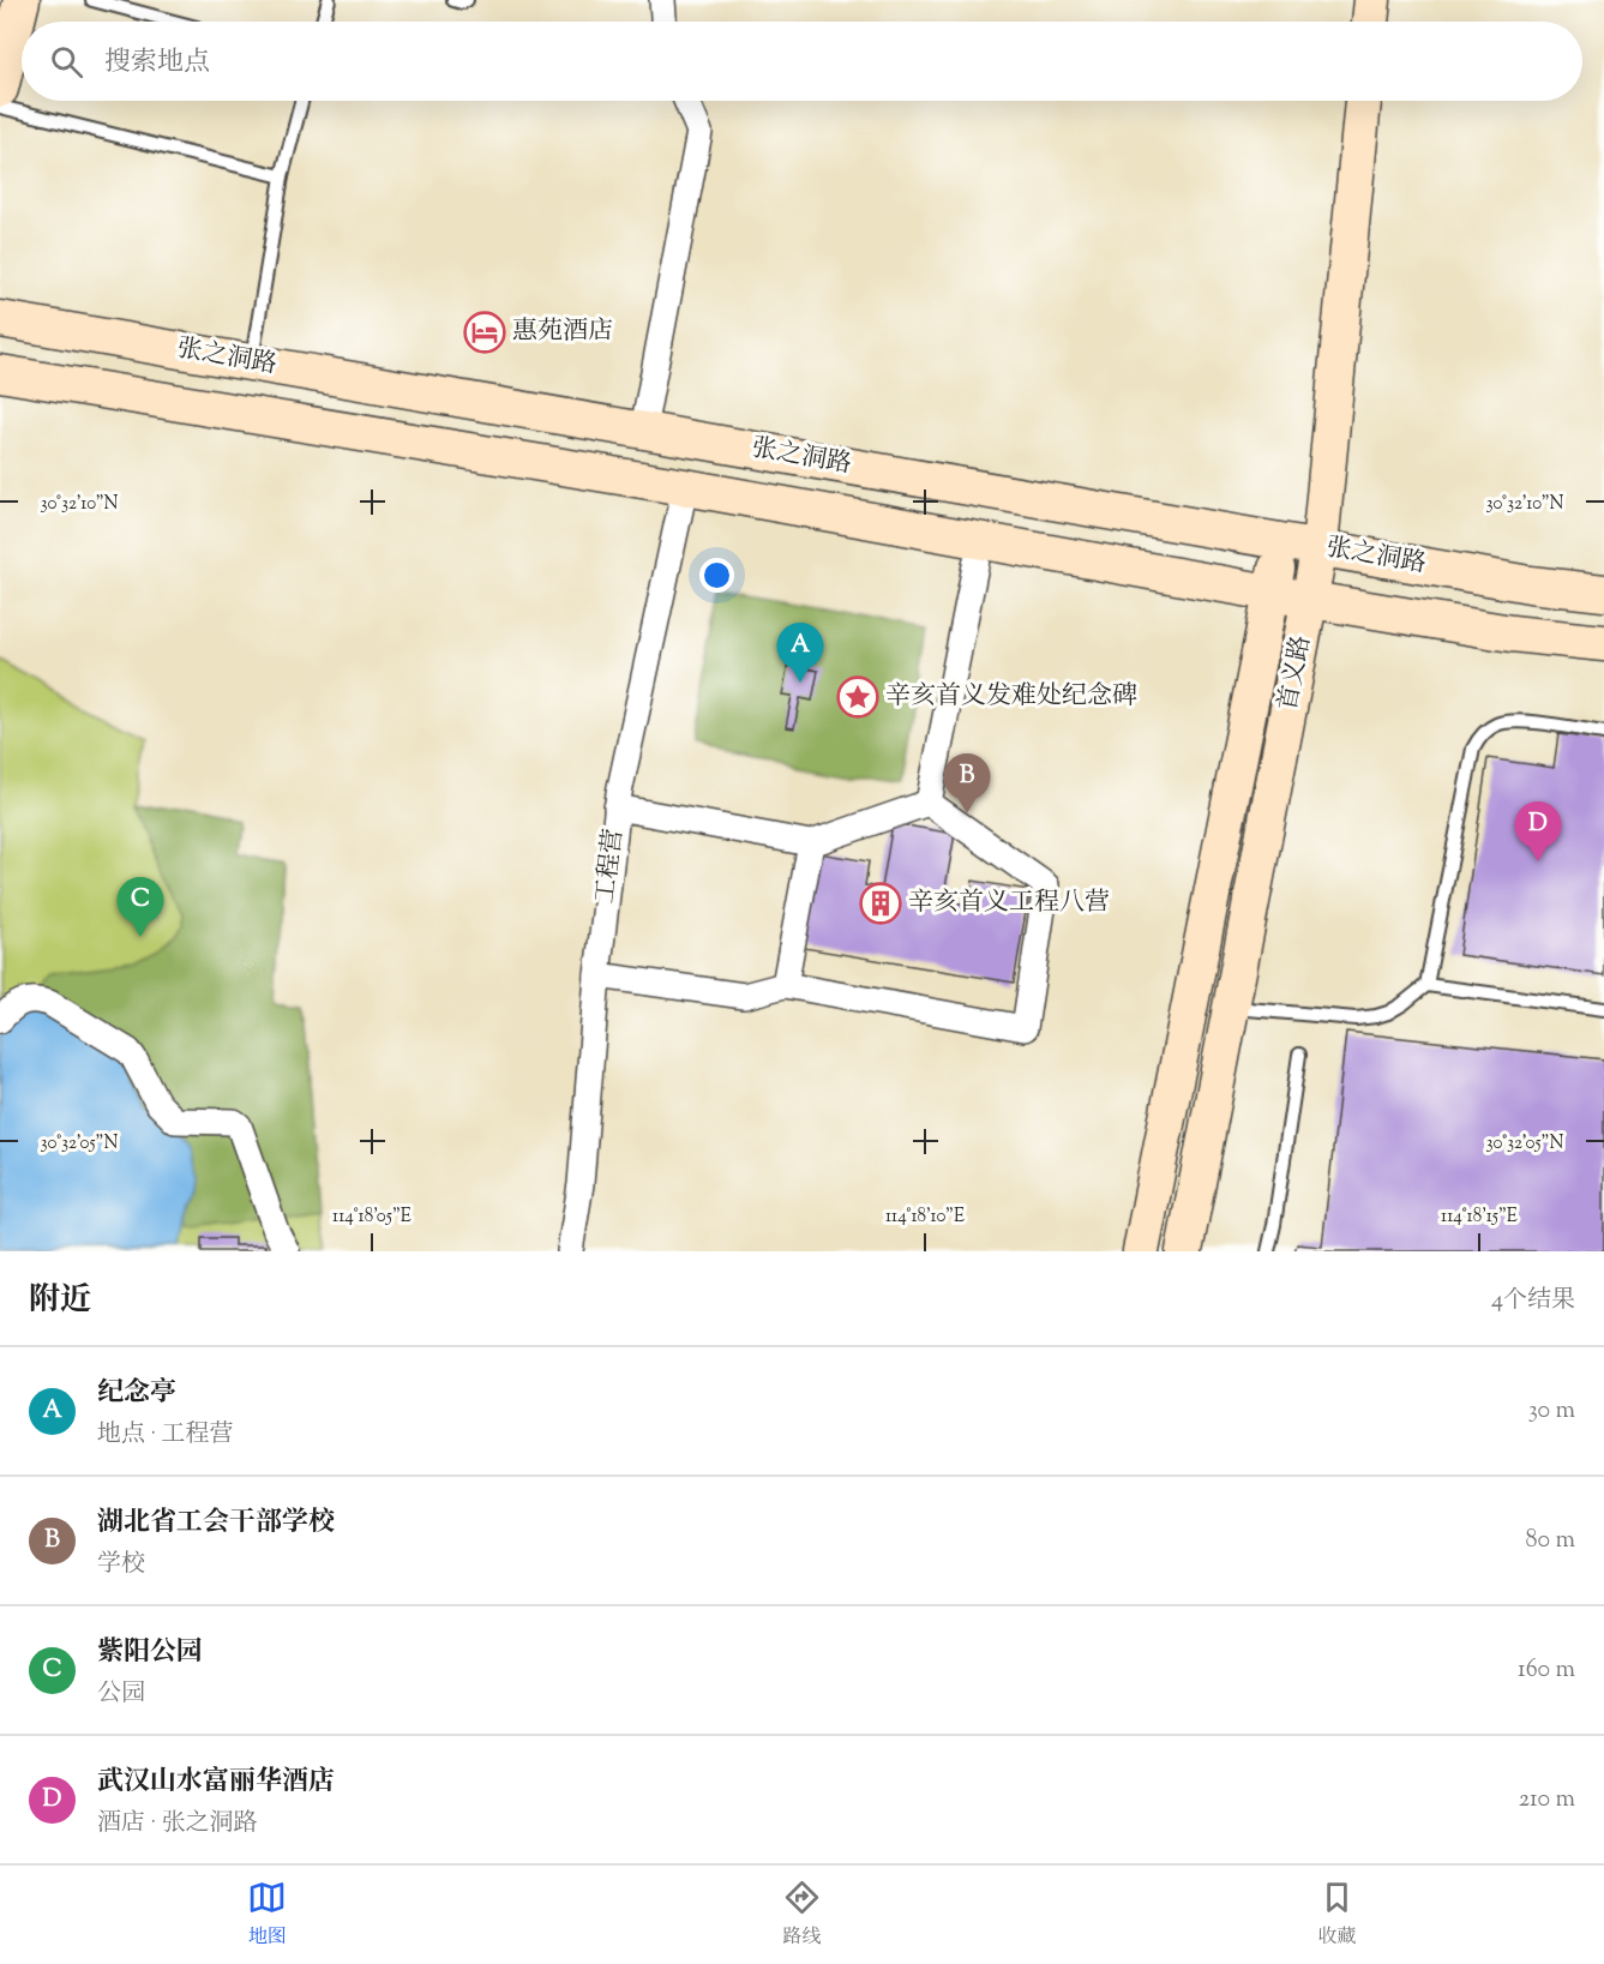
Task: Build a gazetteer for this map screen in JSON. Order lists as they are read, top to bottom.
{
  "streets": {
    "main road": ["张之洞路", "首义路"],
    "street": ["工程营"]
  },
  "crossings": [
    ["张之洞路", "首义路"],
    ["张之洞路", "工程营"]
  ],
  "places": {
    "hotel": ["惠苑酒店"],
    "place": ["辛亥首义发难处纪念碑"],
    "building": ["辛亥首义工程八营"]
  },
  "page": {
    "search": "搜索地点",
    "pins": [
      "A",
      "B",
      "D",
      "C"
    ],
    "heading": ["附近", "4个结果"],
    "list": [
      {
        "mark": "A",
        "name": "纪念亭",
        "note": "地点 · 工程营",
        "value": "30 m"
      },
      {
        "mark": "B",
        "name": "湖北省工会干部学校",
        "note": "学校",
        "value": "80 m"
      },
      {
        "mark": "C",
        "name": "紫阳公园",
        "note": "公园",
        "value": "160 m"
      },
      {
        "mark": "D",
        "name": "武汉山水富丽华酒店",
        "note": "酒店 · 张之洞路",
        "value": "210 m"
      }
    ],
    "nav": ["地图", "路线", "收藏"]
  },
  "coordinates": [
    "30°32'10\"N",
    "30°32'05\"N",
    "114°18'05\"E",
    "114°18'10\"E",
    "114°18'15\"E"
  ]
}
